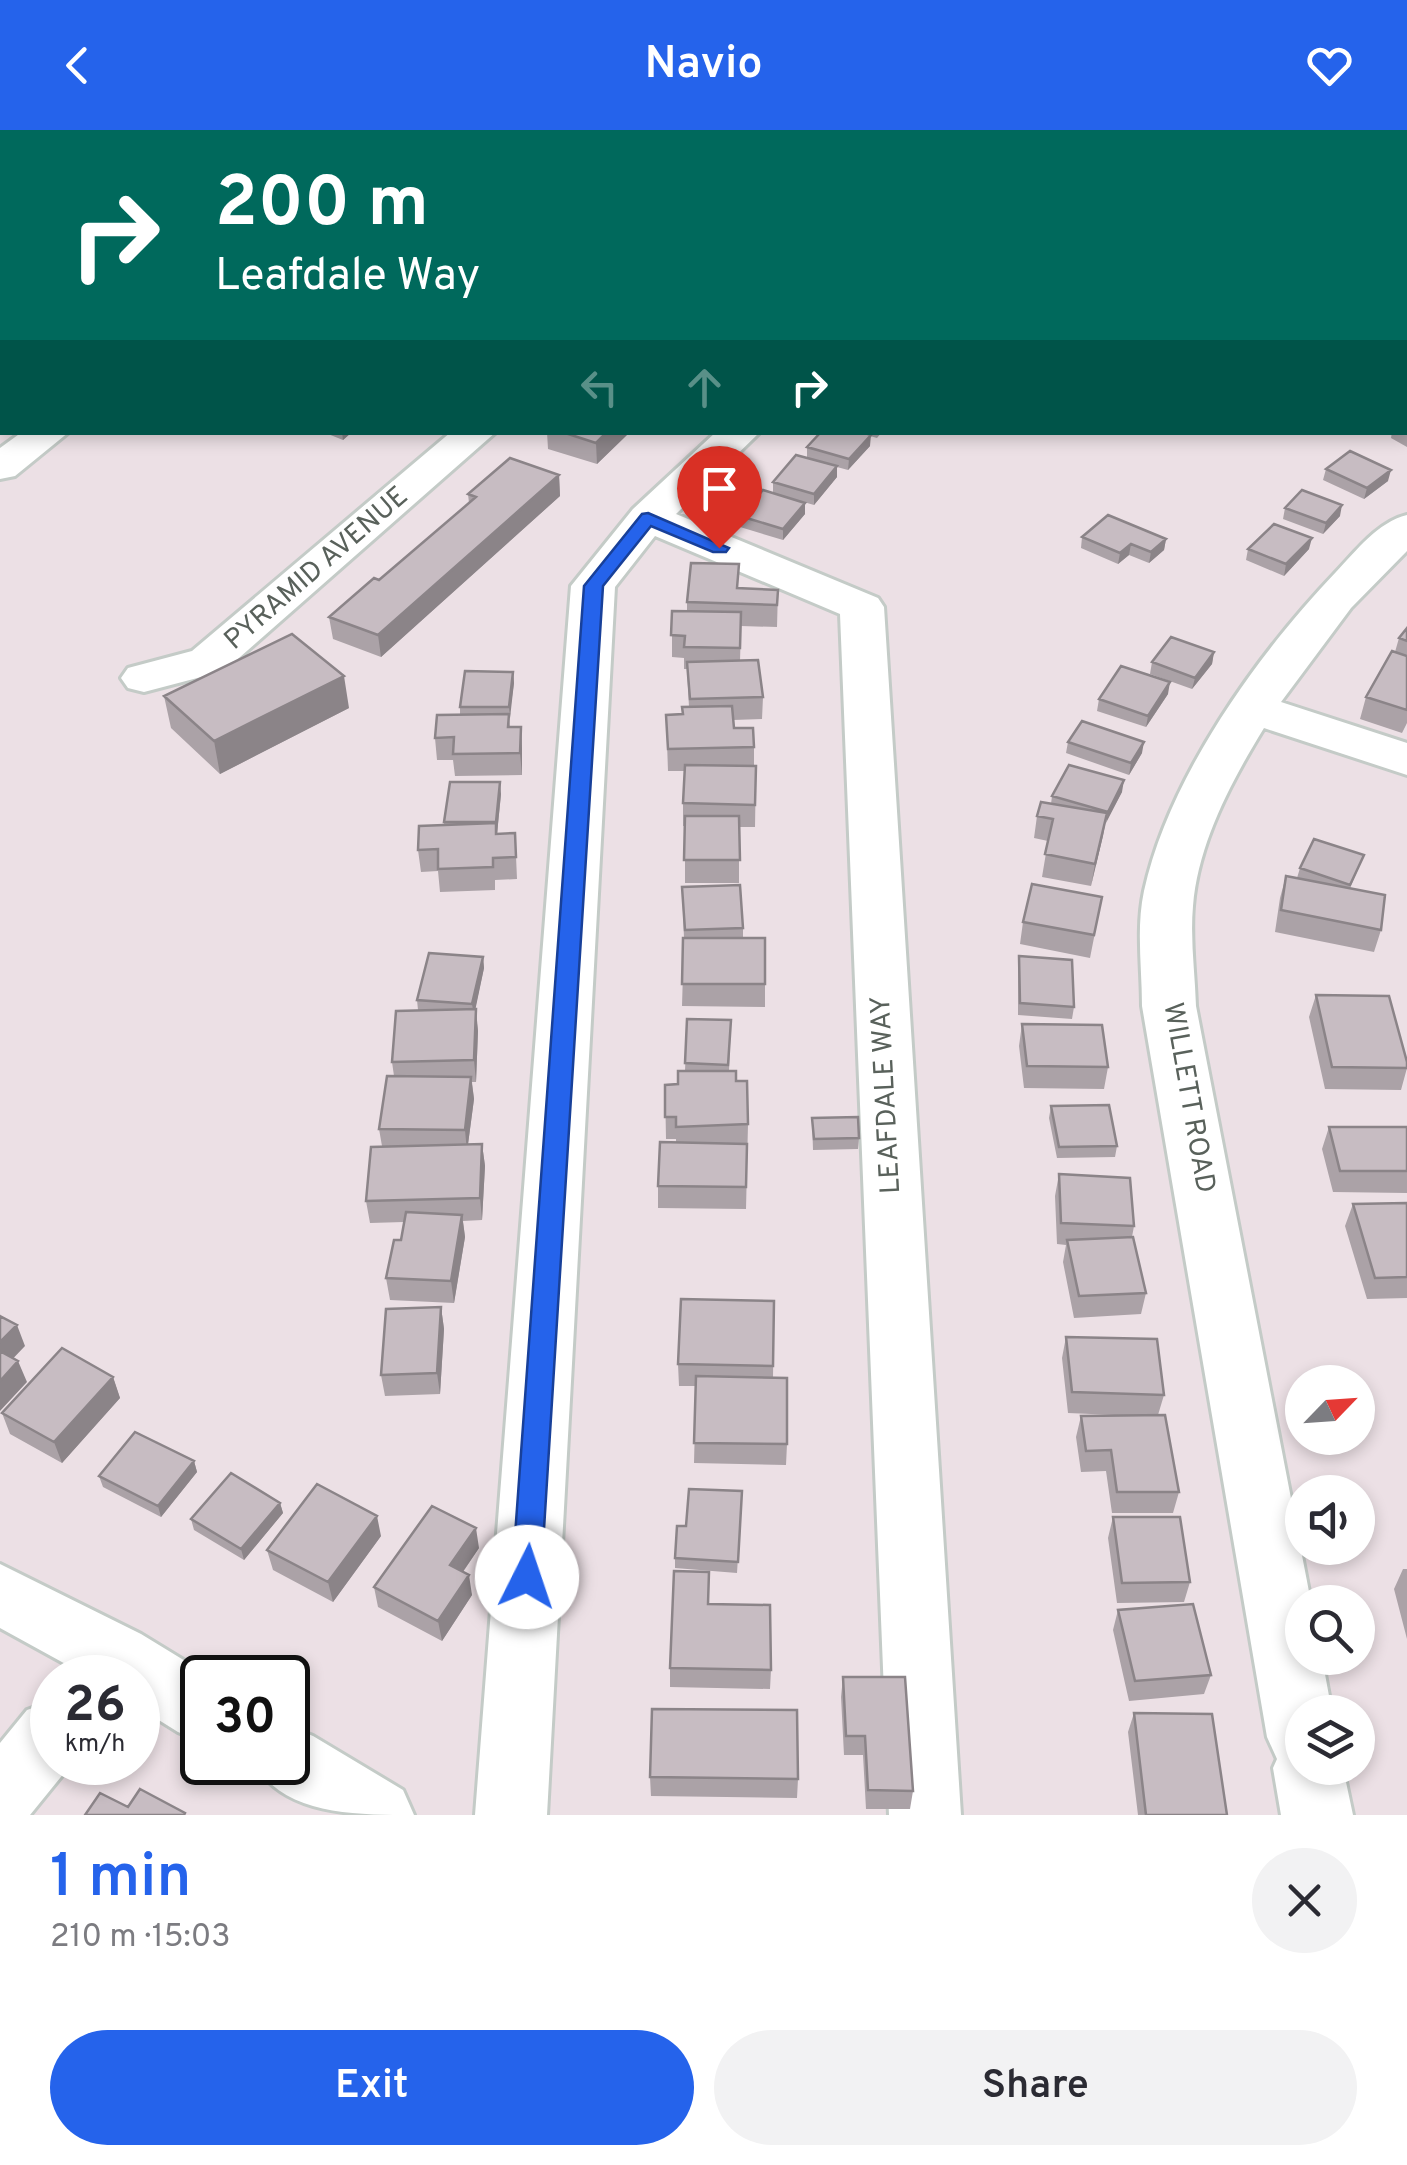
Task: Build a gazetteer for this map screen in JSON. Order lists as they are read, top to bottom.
{
  "streets": {
    "street": ["PYRAMID AVENUE", "LEAFDALE WAY", "WILLETT ROAD"]
  },
  "north": "top right",
  "page": {
    "header": "Navio",
    "turn": ["200 m", "Leafdale Way"],
    "speed": "26 km/h",
    "limit": "30",
    "heading": ["1 min", "210 m · 15:03"],
    "buttons": ["Exit", "Share"]
  }
}
